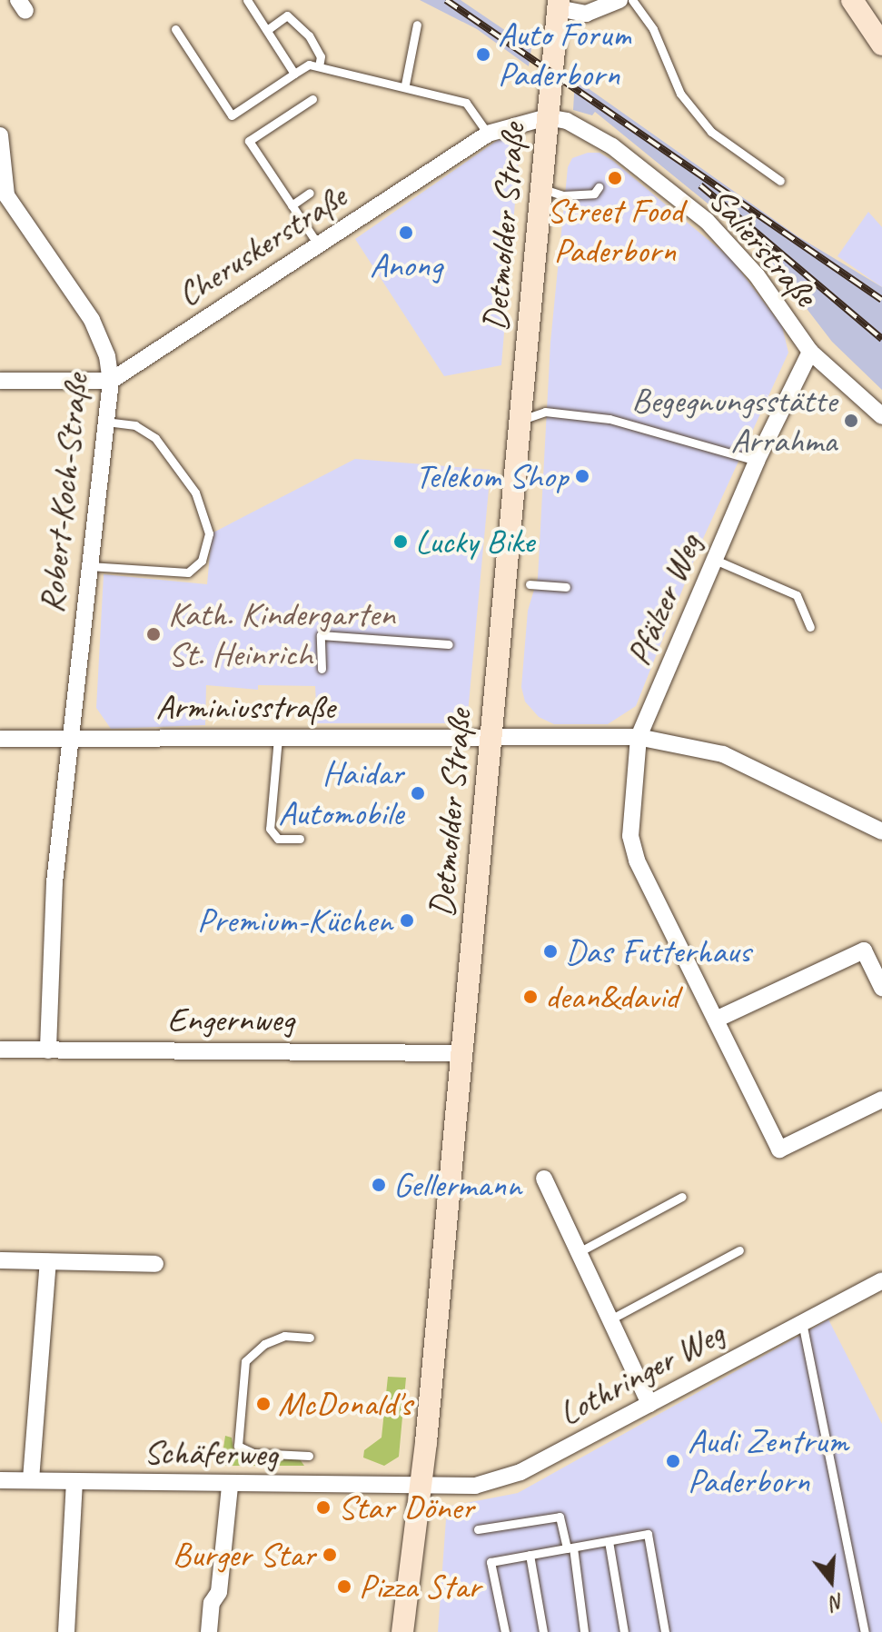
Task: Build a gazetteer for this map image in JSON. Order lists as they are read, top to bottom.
{
  "streets": {
    "main road": ["Detmolder Straße"],
    "street": [
      "Cheruskerstraße",
      "Salierstraße",
      "Robert-Koch-Straße",
      "Pfälzer Weg",
      "Arminiusstraße",
      "Engernweg",
      "Lothringer Weg",
      "Schäferweg"
    ]
  },
  "crossings": [
    ["Detmolder Straße", "Cheruskerstraße"],
    ["Detmolder Straße", "Salierstraße"],
    ["Detmolder Straße", "Arminiusstraße"],
    ["Detmolder Straße", "Engernweg"],
    ["Detmolder Straße", "Lothringer Weg"],
    ["Detmolder Straße", "Schäferweg"],
    ["Cheruskerstraße", "Salierstraße"],
    ["Cheruskerstraße", "Robert-Koch-Straße"],
    ["Salierstraße", "Pfälzer Weg"],
    ["Robert-Koch-Straße", "Arminiusstraße"],
    ["Robert-Koch-Straße", "Engernweg"],
    ["Lothringer Weg", "Schäferweg"]
  ],
  "places": [
    "Auto Forum Paderborn",
    "Street Food Paderborn",
    "Anong",
    "Begegnungsstätte Arrahma",
    "Telekom Shop",
    "Lucky Bike",
    "Kath. Kindergarten St. Heinrich",
    "Haidar Automobile",
    "Premium-Küchen",
    "Das Futterhaus",
    "dean&david",
    "Gellermann",
    "McDonald's",
    "Audi Zentrum Paderborn",
    "Star Döner",
    "Burger Star",
    "Pizza Star"
  ],
  "north": "bottom"
}
